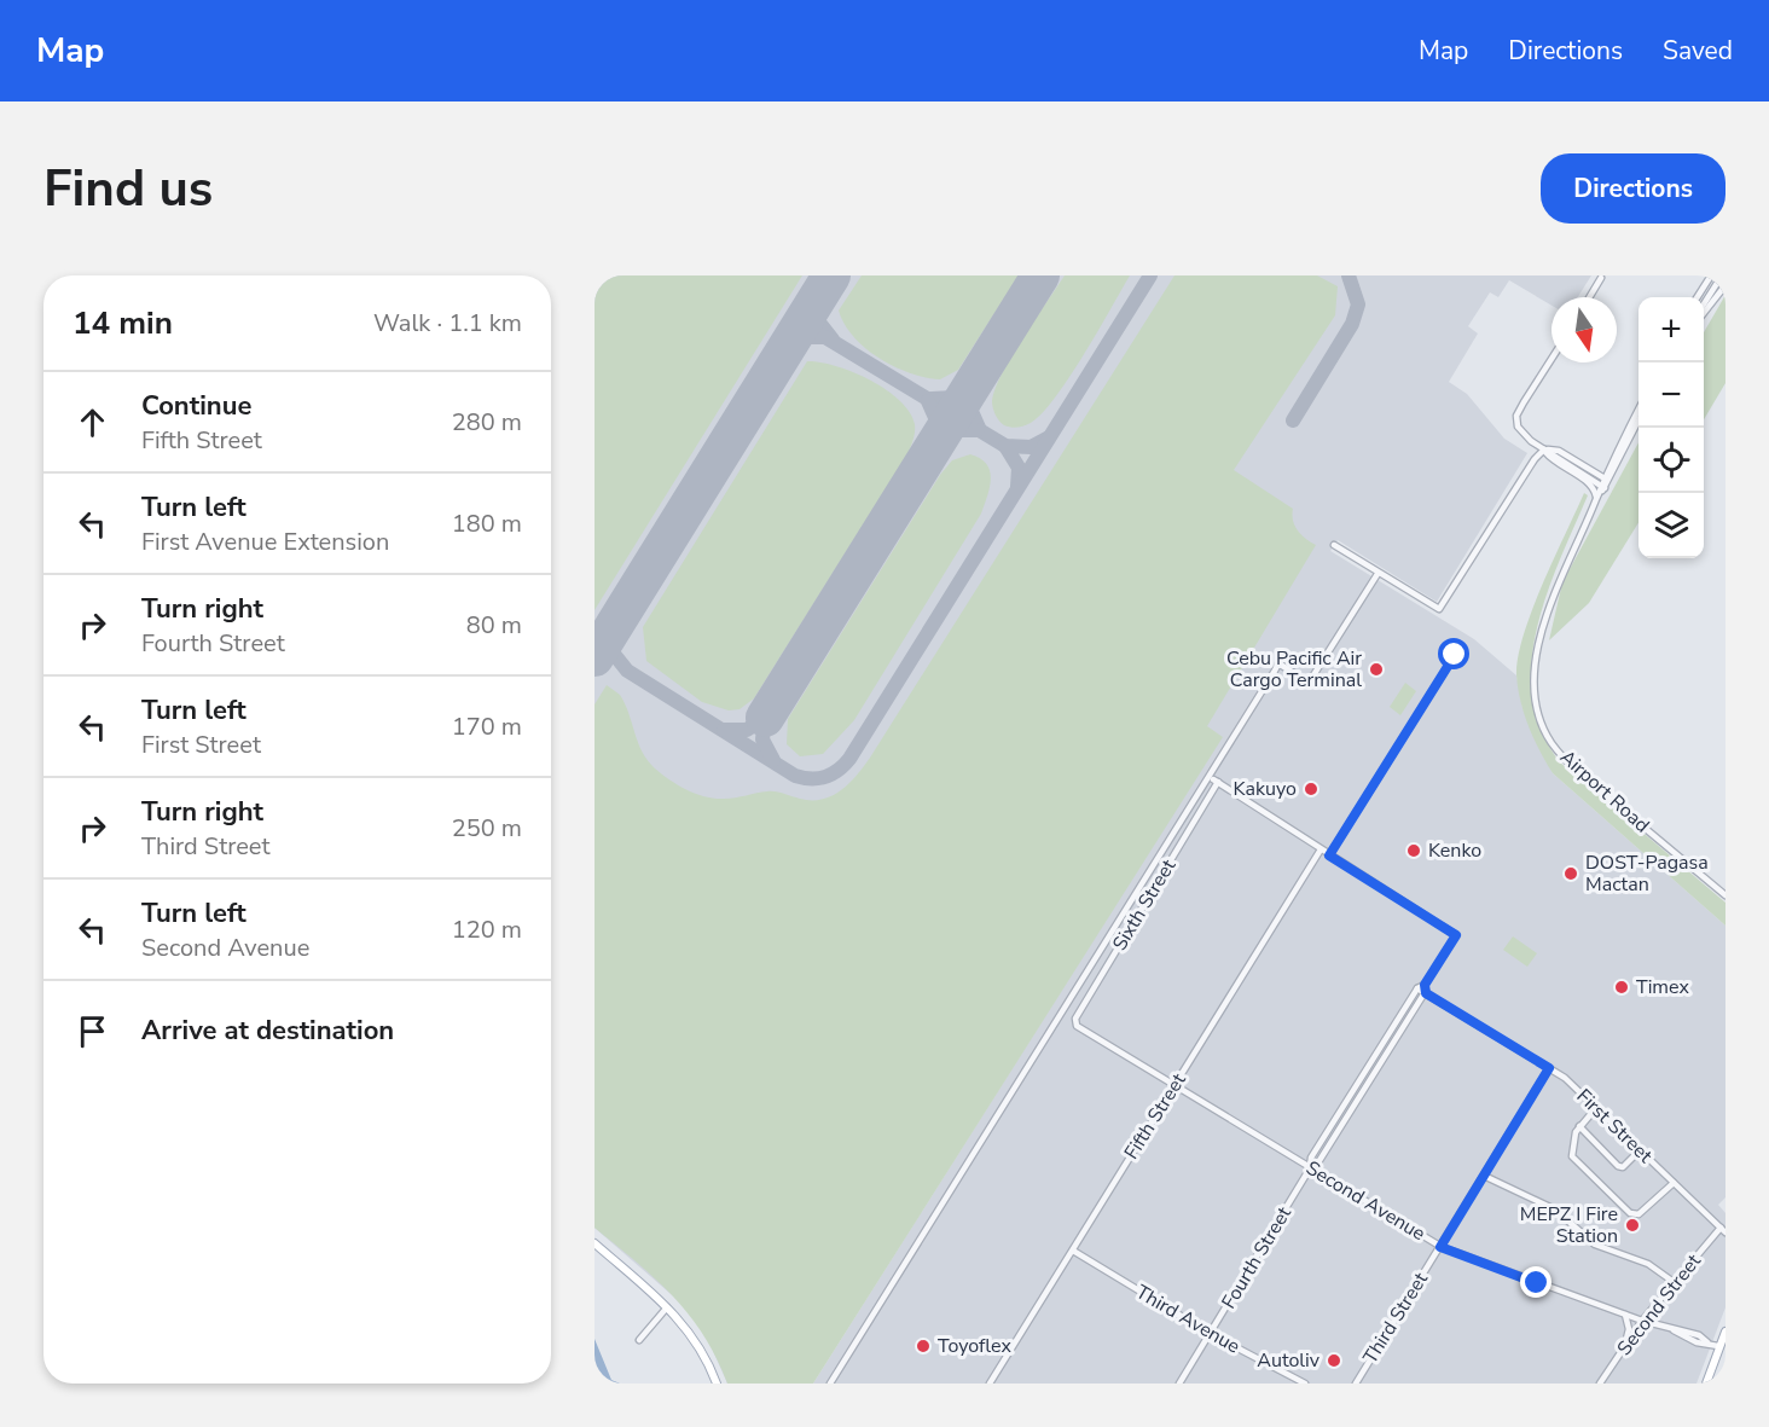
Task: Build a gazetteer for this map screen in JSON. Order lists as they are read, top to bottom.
{
  "streets": {
    "street": [
      "Airport Road",
      "Sixth Street",
      "Fifth Street",
      "First Street",
      "Second Avenue",
      "Fourth Street",
      "Second Street",
      "Third Street",
      "Third Avenue"
    ]
  },
  "crossings": [
    ["Sixth Street", "Fifth Street"],
    ["Sixth Street", "Second Avenue"],
    ["Fifth Street", "Second Avenue"],
    ["Fifth Street", "Third Avenue"],
    ["First Street", "Fourth Street"],
    ["First Street", "Second Street"],
    ["First Street", "Third Street"],
    ["Second Avenue", "Fourth Street"],
    ["Second Avenue", "Second Street"],
    ["Second Avenue", "Third Street"],
    ["Fourth Street", "Third Avenue"]
  ],
  "places": [
    "Cebu Pacific Air Cargo Terminal",
    "Kakuyo",
    "Kenko",
    "DOST-Pagasa Mactan",
    "Timex",
    "MEPZ I Fire Station",
    "Toyoflex",
    "Autoliv"
  ],
  "north": "bottom",
  "page": {
    "header": "Map",
    "nav": ["Map", "Directions", "Saved"],
    "buttons": "Directions",
    "title": "Find us",
    "heading": ["14 min", "Walk · 1.1 km"],
    "map_buttons": ["+", "−"],
    "list": [
      ["Continue", "Fifth Street", "280 m"],
      ["Turn left", "First Avenue Extension", "180 m"],
      ["Turn right", "Fourth Street", "80 m"],
      ["Turn left", "First Street", "170 m"],
      ["Turn right", "Third Street", "250 m"],
      ["Turn left", "Second Avenue", "120 m"],
      "Arrive at destination"
    ]
  }
}
